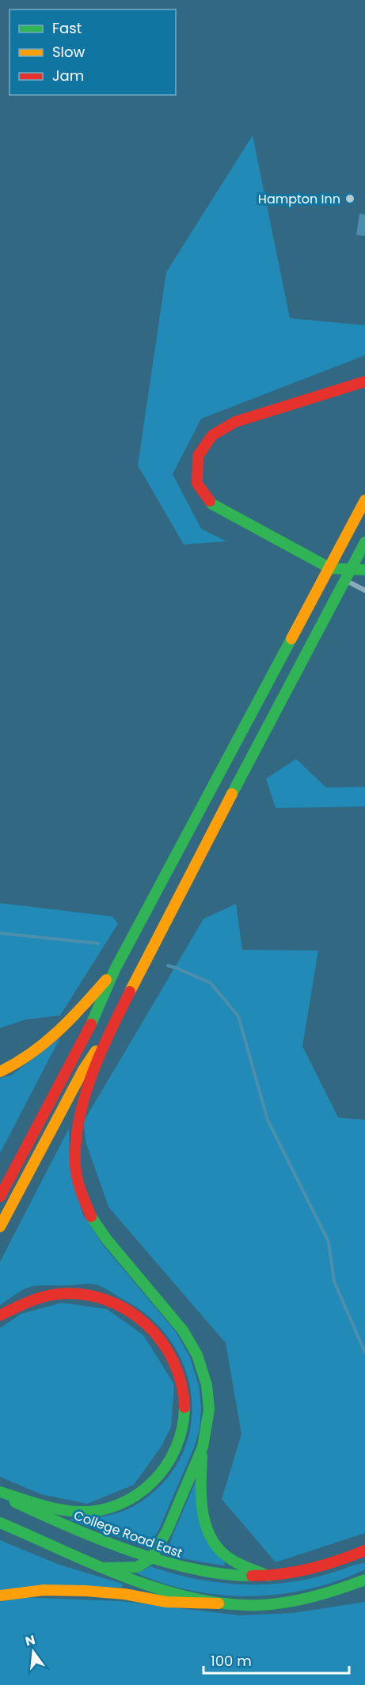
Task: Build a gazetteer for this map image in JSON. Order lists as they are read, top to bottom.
{
  "streets": {
    "main road": ["College Road East"]
  },
  "places": ["Hampton Inn"],
  "legend": ["Fast", "Slow", "Jam"],
  "scale_bar": "100 m",
  "north": "top"
}
